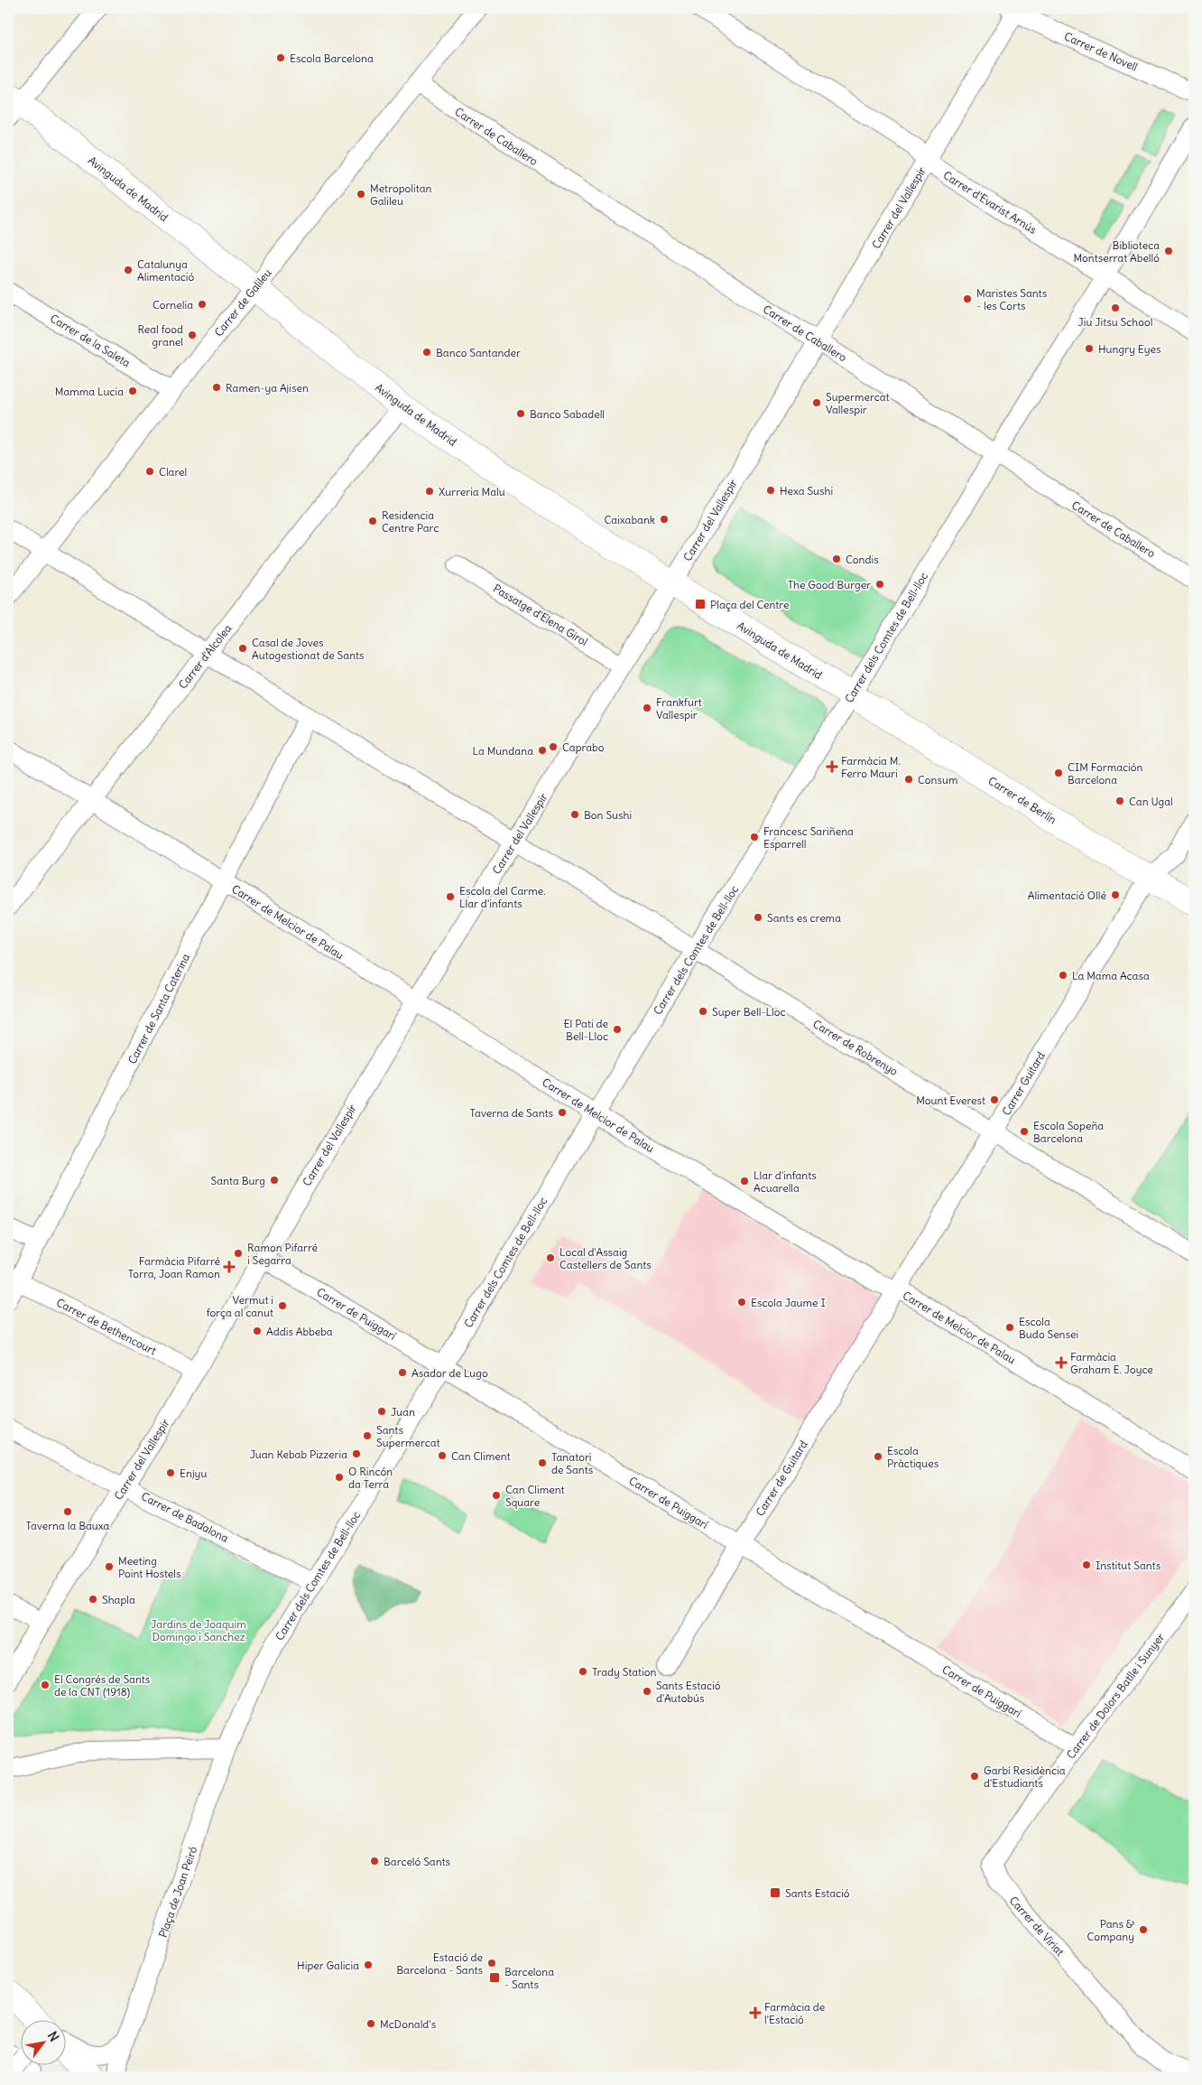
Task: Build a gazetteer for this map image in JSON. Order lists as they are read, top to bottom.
{
  "streets": {
    "main road": ["Avinguda de Madrid", "Carrer de Berlín"],
    "street": [
      "Carrer de Novell",
      "Carrer de Caballero",
      "Carrer d'Evarist Arnús",
      "Carrer del Vallespir",
      "Carrer de Galileu",
      "Carrer de la Saleta",
      "Passatge d'Elena Girol",
      "Carrer dels Comtes de Bell-lloc",
      "Carrer d'Alcolea",
      "Carrer de Melcior de Palau",
      "Carrer de Santa Caterina",
      "Carrer de Robrenyo",
      "Carrer Guitard",
      "Carrer de Puiggarí",
      "Carrer de Bethencourt",
      "Carrer de Guitard",
      "Carrer de Badalona",
      "Carrer de Dolors Batlle i Sunyer",
      "Plaça de Joan Peiró",
      "Carrer de Viriat"
    ]
  },
  "crossings": [
    ["Carrer de Novell", "Carrer del Vallespir"],
    ["Carrer de Caballero", "Carrer del Vallespir"],
    ["Carrer de Caballero", "Carrer de Galileu"],
    ["Carrer de Caballero", "Carrer dels Comtes de Bell-lloc"],
    ["Avinguda de Madrid", "Carrer del Vallespir"],
    ["Avinguda de Madrid", "Carrer de Galileu"],
    ["Avinguda de Madrid", "Carrer dels Comtes de Bell-lloc"],
    ["Avinguda de Madrid", "Carrer d'Alcolea"],
    ["Avinguda de Madrid", "Carrer de Berlín"],
    ["Carrer d'Evarist Arnús", "Carrer del Vallespir"],
    ["Carrer d'Evarist Arnús", "Carrer dels Comtes de Bell-lloc"],
    ["Carrer del Vallespir", "Passatge d'Elena Girol"],
    ["Carrer del Vallespir", "Carrer de Melcior de Palau"],
    ["Carrer del Vallespir", "Carrer de Robrenyo"],
    ["Carrer del Vallespir", "Carrer de Puiggarí"],
    ["Carrer del Vallespir", "Carrer de Bethencourt"],
    ["Carrer del Vallespir", "Carrer de Badalona"],
    ["Carrer de Galileu", "Carrer de la Saleta"],
    ["Carrer de Galileu", "Carrer de Robrenyo"],
    ["Carrer dels Comtes de Bell-lloc", "Carrer de Berlín"],
    ["Carrer dels Comtes de Bell-lloc", "Carrer de Melcior de Palau"],
    ["Carrer dels Comtes de Bell-lloc", "Carrer de Robrenyo"],
    ["Carrer dels Comtes de Bell-lloc", "Carrer de Puiggarí"],
    ["Carrer dels Comtes de Bell-lloc", "Carrer de Badalona"],
    ["Carrer dels Comtes de Bell-lloc", "Plaça de Joan Peiró"],
    ["Carrer d'Alcolea", "Carrer de Melcior de Palau"],
    ["Carrer d'Alcolea", "Carrer de Robrenyo"],
    ["Carrer de Berlín", "Carrer Guitard"],
    ["Carrer de Melcior de Palau", "Carrer de Santa Caterina"],
    ["Carrer de Melcior de Palau", "Carrer Guitard"],
    ["Carrer de Melcior de Palau", "Carrer de Guitard"],
    ["Carrer de Santa Caterina", "Carrer de Robrenyo"],
    ["Carrer de Santa Caterina", "Carrer de Bethencourt"],
    ["Carrer de Robrenyo", "Carrer Guitard"],
    ["Carrer Guitard", "Carrer de Guitard"],
    ["Carrer de Puiggarí", "Carrer de Guitard"],
    ["Carrer de Puiggarí", "Carrer de Dolors Batlle i Sunyer"],
    ["Carrer de Dolors Batlle i Sunyer", "Carrer de Viriat"]
  ],
  "parks": ["Jardins de Joaquim Domingo i Sanchez"],
  "places": {
    "other": [
      "Escola Barcelona",
      "Metropolitan Galileu",
      "Biblioteca Montserrat Abelló",
      "Catalunya Alimentació",
      "Maristes Sants - les Corts",
      "Cornelia",
      "Jiu Jitsu School",
      "Real food granel",
      "Hungry Eyes",
      "Banco Santander",
      "Ramen-ya Ajisen",
      "Mamma Lucia",
      "Supermercat Vallespir",
      "Banco Sabadell",
      "Clarel",
      "Hexa Sushi",
      "Xurreria Malu",
      "Caixabank",
      "Residencia Centre Parc",
      "Condis",
      "The Good Burger",
      "Casal de Joves Autogestionat de Sants",
      "Frankfurt Vallespir",
      "Caprabo",
      "La Mundana",
      "CIM Formación Barcelona",
      "Consum",
      "Can Ugal",
      "Bon Sushi",
      "Francesc Sariñena Esparrell",
      "Alimentació Ollé",
      "Escola del Carme. Llar d'infants",
      "Sants es crema",
      "La Mama Acasa",
      "Super Bell-Lloc",
      "El Pati de Bell-Lloc",
      "Mount Everest",
      "Taverna de Sants",
      "Escola Sopeña Barcelona",
      "Santa Burg",
      "Llar d'infants Acuarella",
      "Ramon Pifarré i Segarra",
      "Local d'Assaig Castellers de Sants",
      "Escola Jaume I",
      "Vermut i força al canut",
      "Escola Budo Sensei",
      "Addis Abbeba",
      "Asador de Lugo",
      "Juan",
      "Sants Supermercat",
      "Juan Kebab Pizzeria",
      "Can Climent",
      "Escola Pràctiques",
      "Tanatori de Sants",
      "Enjyu",
      "O Rincón da Terra",
      "Can Climent Square",
      "Taverna la Bauxa",
      "Institut Sants",
      "Meeting Point Hostels",
      "Shapla",
      "Trady Station",
      "El Congrés de Sants de la CNT (1918)",
      "Sants Estació d'Autobús",
      "Garbí Residència d'Estudiants",
      "Barceló Sants",
      "Pans & Company",
      "Estació de Barcelona - Sants",
      "Hiper Galicia",
      "McDonald's"
    ],
    "transit": ["Plaça del Centre", "Sants Estació", "Barcelona - Sants"],
    "health": [
      "Farmàcia M. Ferro Mauri",
      "Farmàcia Pifarré Torra, Joan Ramon",
      "Farmàcia Graham E. Joyce",
      "Farmàcia de l'Estació"
    ]
  },
  "north": "top right"
}
